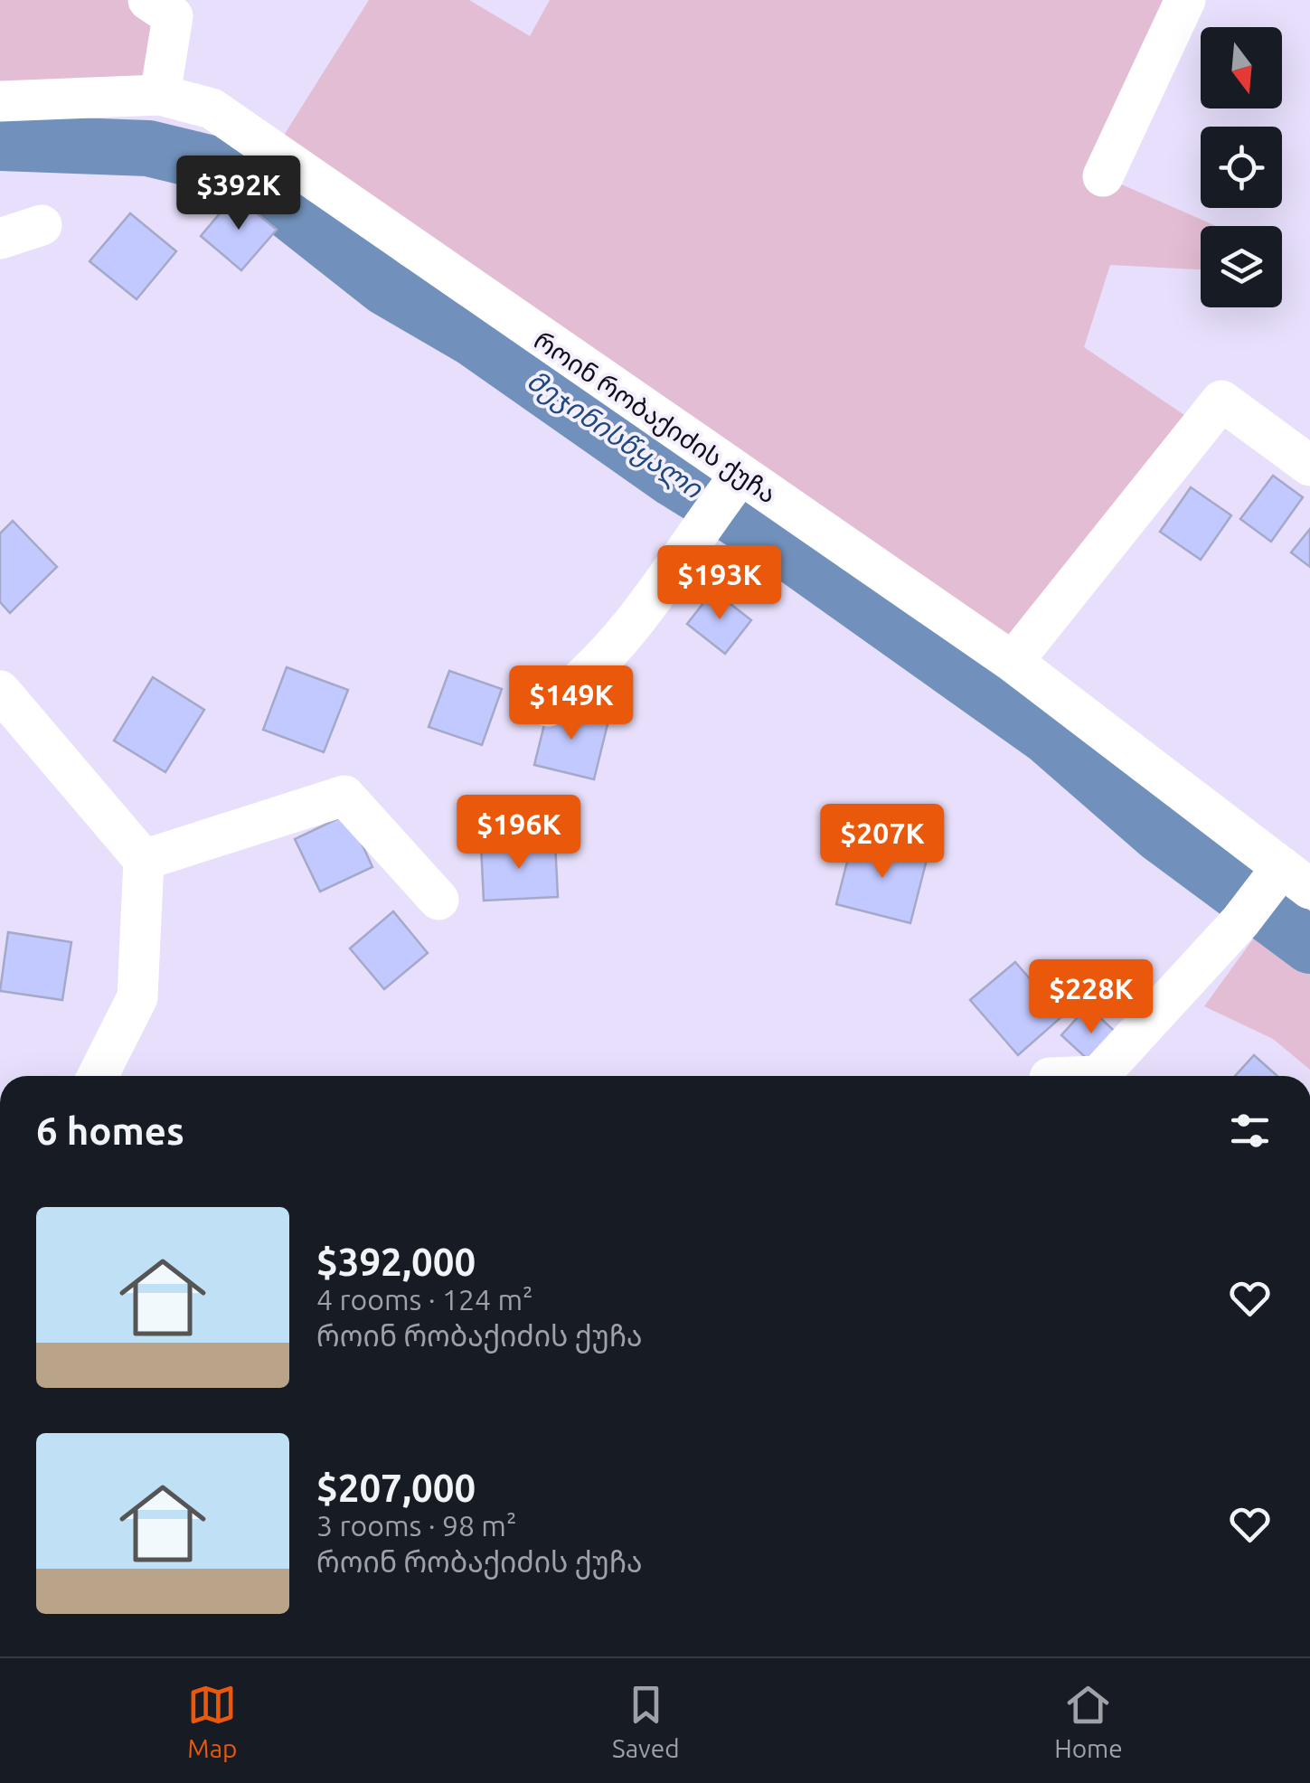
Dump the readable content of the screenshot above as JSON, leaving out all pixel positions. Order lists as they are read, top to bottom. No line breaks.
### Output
{"streets":{"street":["როინ რობაქიძის ქუჩა"]},"water":["მეჯინისწყალი"],"north":"bottom","page":{"price":["$392K","$193K","$149K","$196K","$207K","$228K"],"heading":"6 homes","list":[{"name":"$392,000","note":"4 rooms · 124 m² · როინ რობაქიძის ქუჩა"},{"name":"$207,000","note":"3 rooms · 98 m² · როინ რობაქიძის ქუჩა"}],"tabs":["Map","Saved","Home"]}}
